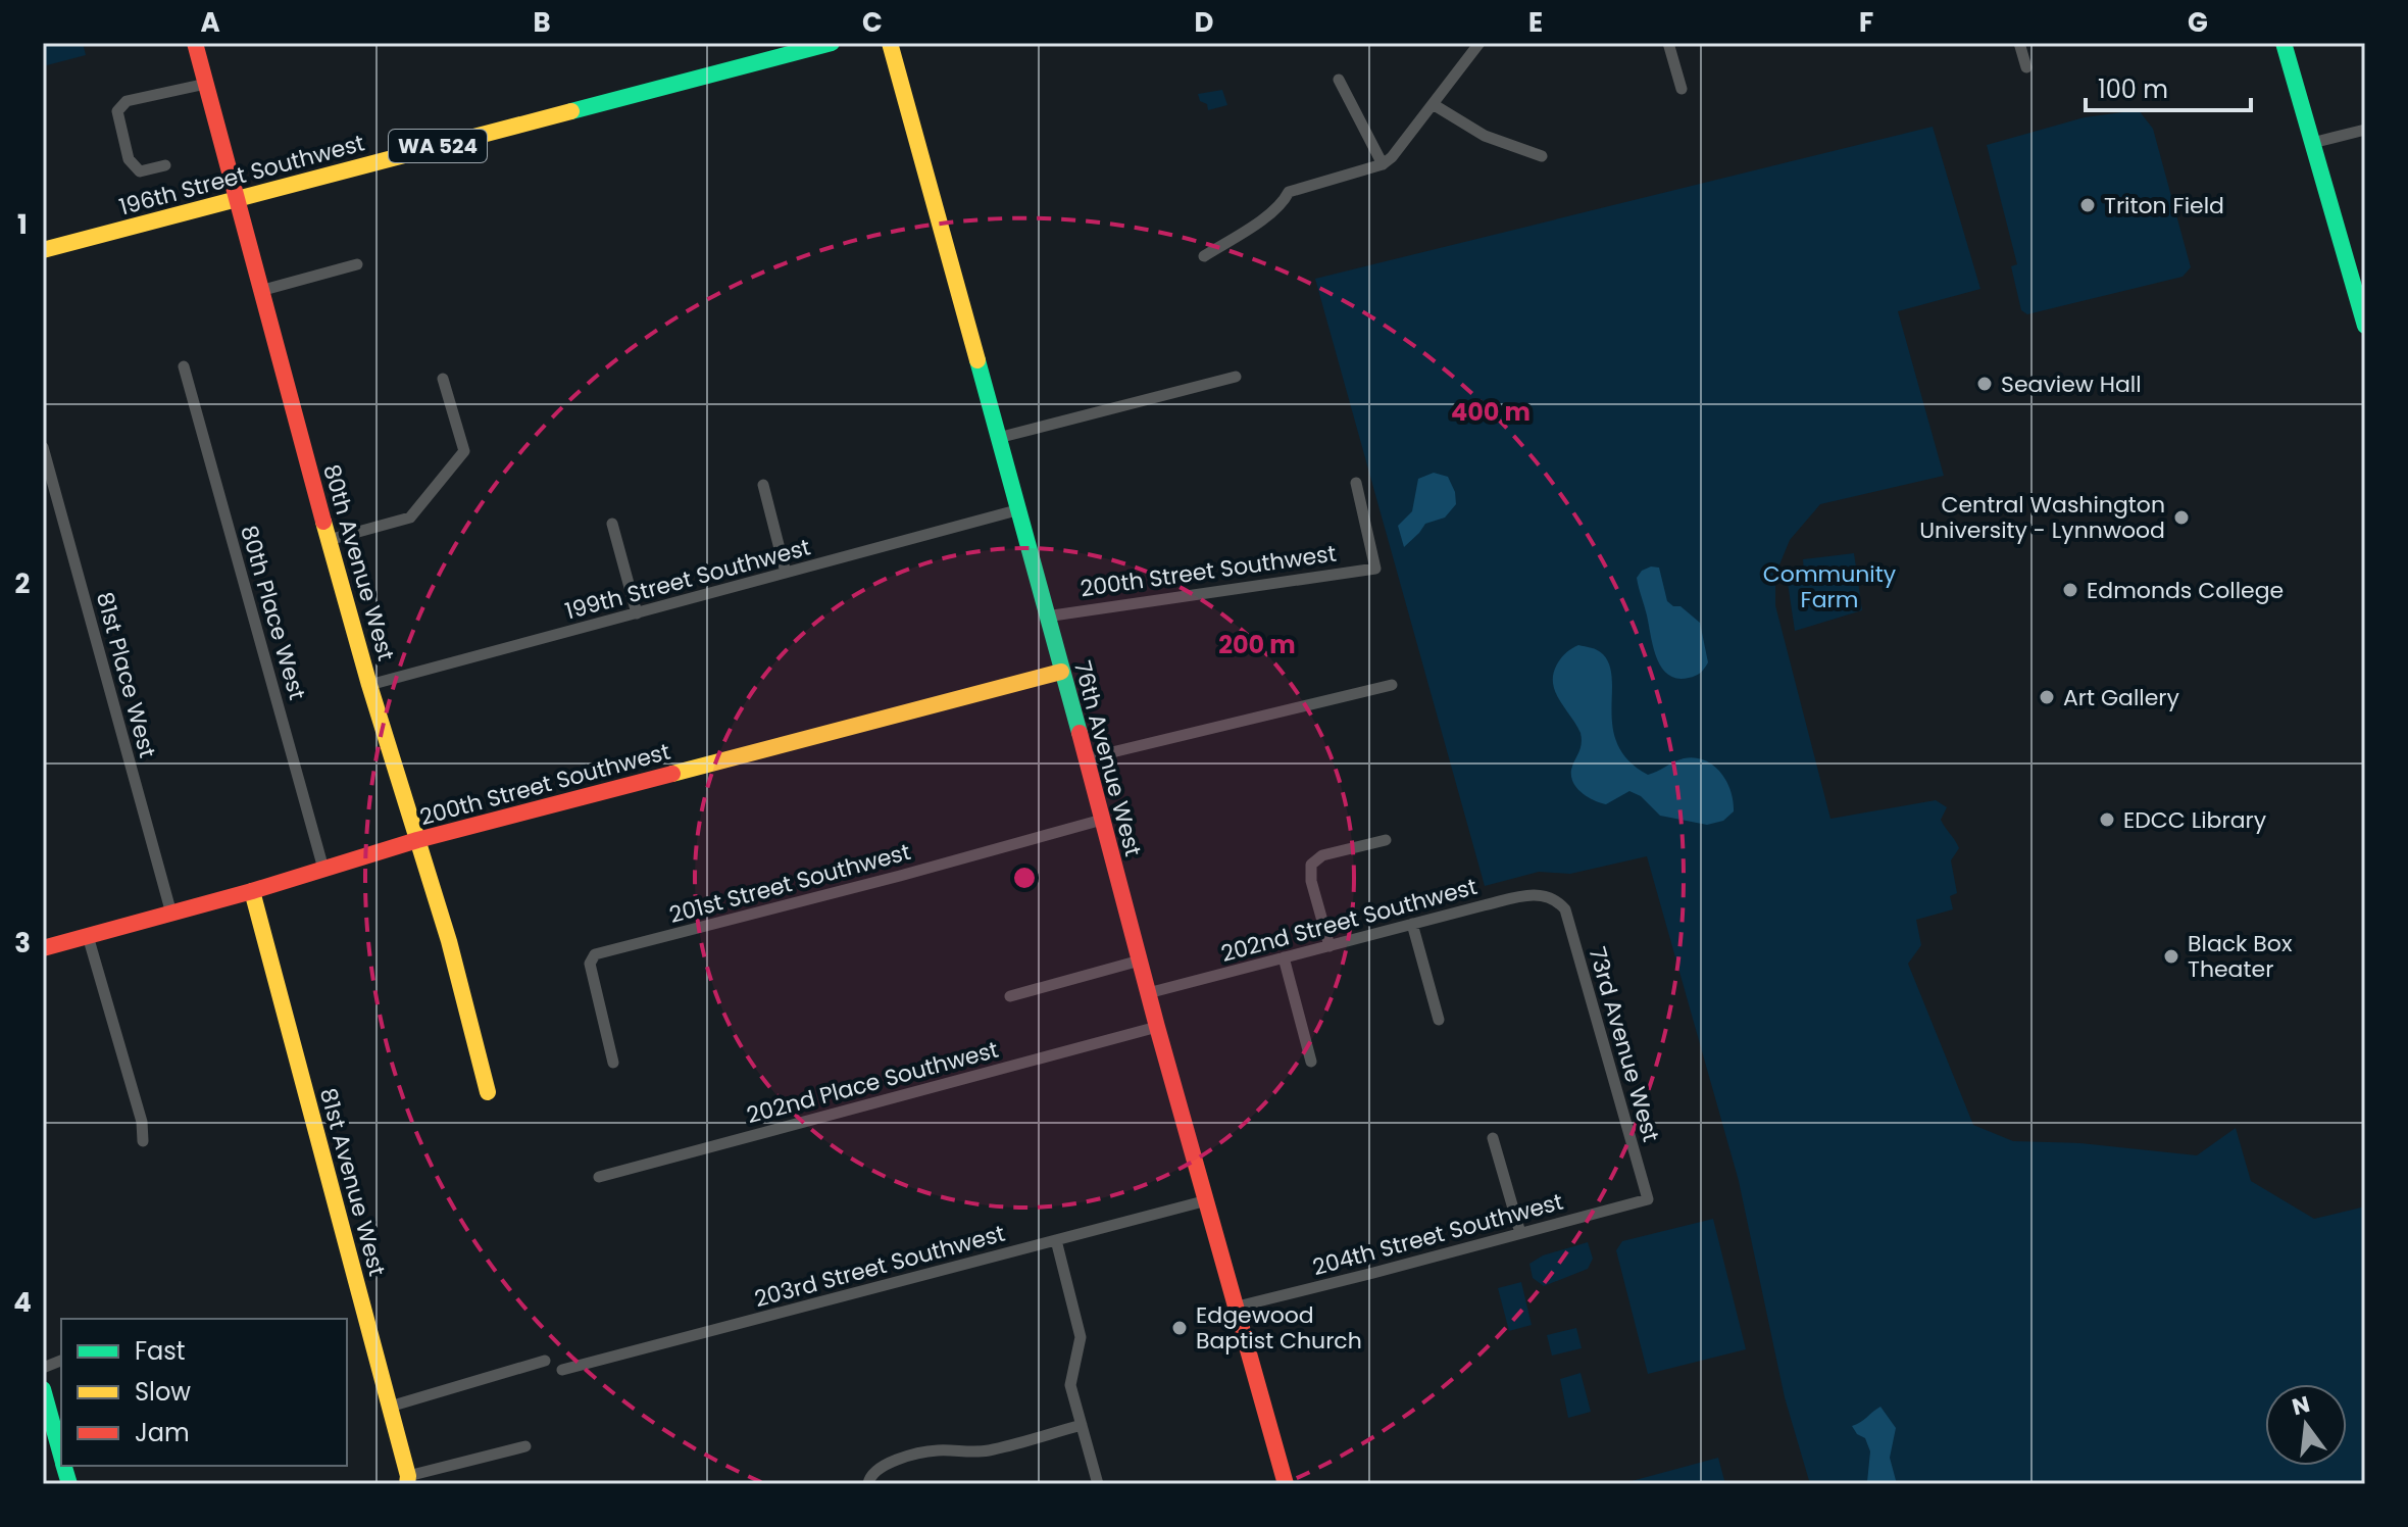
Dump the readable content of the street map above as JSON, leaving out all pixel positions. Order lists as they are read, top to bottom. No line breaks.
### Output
{"streets":{"street":["WA 524","196th Street Southwest","80th Avenue West","200th Street Southwest","199th Street Southwest","80th Place West","81st Place West","76th Avenue West","201st Street Southwest","202nd Street Southwest","73rd Avenue West","202nd Place Southwest","81st Avenue West","204th Street Southwest","203rd Street Southwest"]},"crossings":[["196th Street Southwest","80th Avenue West"],["80th Avenue West","200th Street Southwest"],["80th Avenue West","199th Street Southwest"],["200th Street Southwest","80th Place West"],["200th Street Southwest","81st Place West"],["200th Street Southwest","76th Avenue West"],["200th Street Southwest","81st Avenue West"],["199th Street Southwest","76th Avenue West"],["76th Avenue West","201st Street Southwest"],["76th Avenue West","202nd Street Southwest"],["76th Avenue West","202nd Place Southwest"],["76th Avenue West","204th Street Southwest"],["76th Avenue West","203rd Street Southwest"],["202nd Street Southwest","73rd Avenue West"],["73rd Avenue West","204th Street Southwest"]],"parks":["Community Farm"],"places":["Triton Field","Seaview Hall","Central Washington University - Lynnwood","Edmonds College","Art Gallery","EDCC Library","Black Box Theater","Edgewood Baptist Church"],"legend":["Fast","Slow","Jam"],"scale_bar":"100 m","north":"top","grid":{"columns":["A","B","C","D","E","F","G"],"rows":["1","2","3","4"]},"rings":["400 m","200 m"]}
